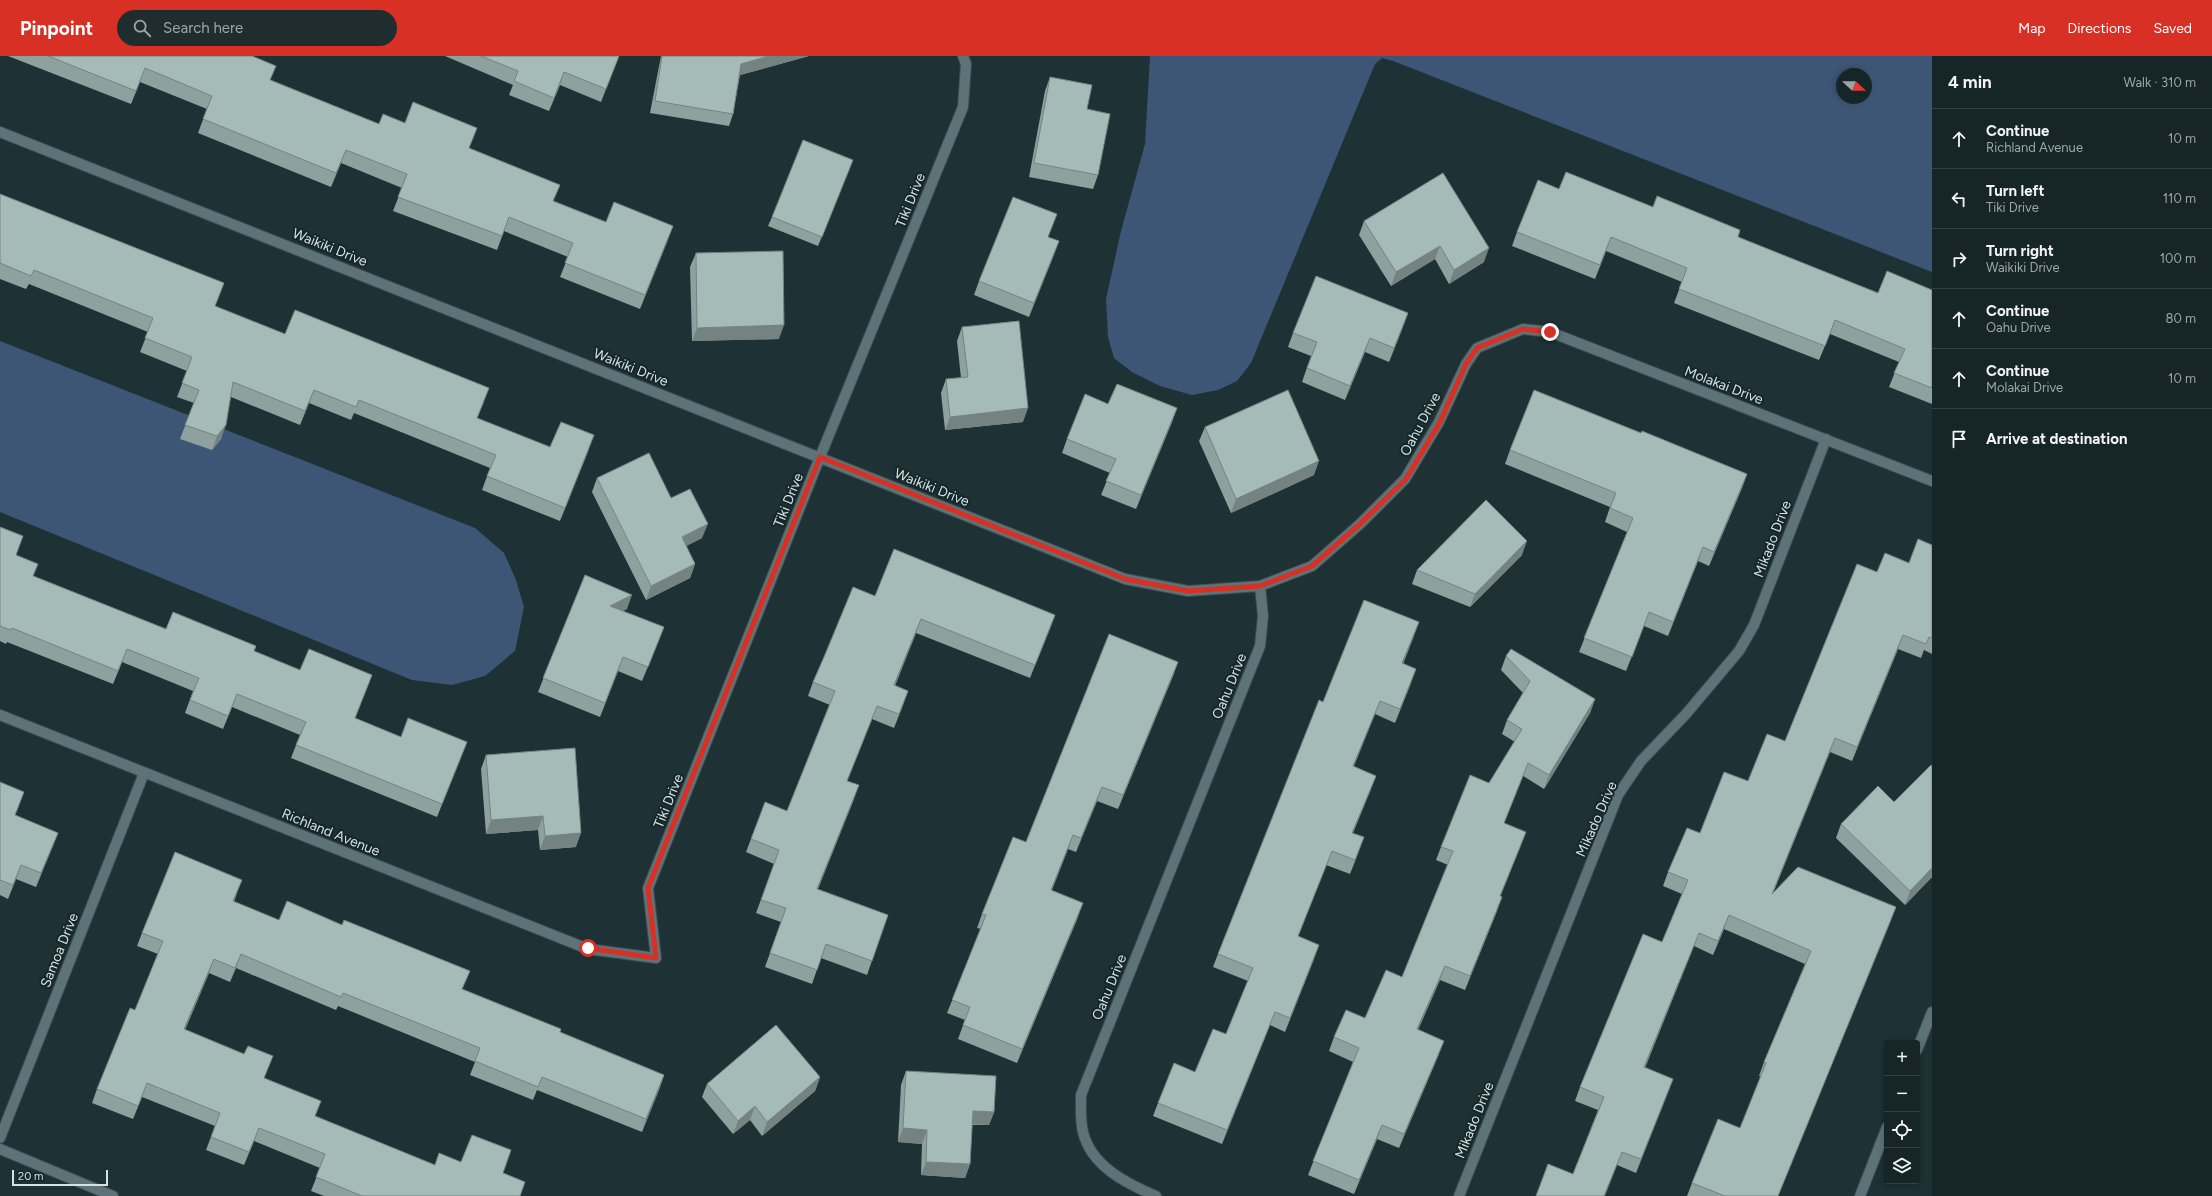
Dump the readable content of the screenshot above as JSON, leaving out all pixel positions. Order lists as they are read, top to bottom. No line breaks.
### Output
{"streets":{"street":["Tiki Drive","Waikiki Drive","Molakai Drive","Oahu Drive","Mikado Drive","Richland Avenue","Samoa Drive"]},"crossings":[["Tiki Drive","Waikiki Drive"],["Tiki Drive","Richland Avenue"],["Waikiki Drive","Oahu Drive"],["Molakai Drive","Oahu Drive"],["Molakai Drive","Mikado Drive"],["Richland Avenue","Samoa Drive"]],"scale_bar":"20 m","north":"right","page":{"header":"Pinpoint","search":"Search here","nav":["Map","Directions","Saved"],"heading":["4 min","Walk · 310 m"],"list":[["Continue","Richland Avenue","10 m"],["Turn left","Tiki Drive","110 m"],["Turn right","Waikiki Drive","100 m"],["Continue","Oahu Drive","80 m"],["Continue","Molakai Drive","10 m"],"Arrive at destination"],"map_buttons":["+","−"],"scale":"20 m"}}
